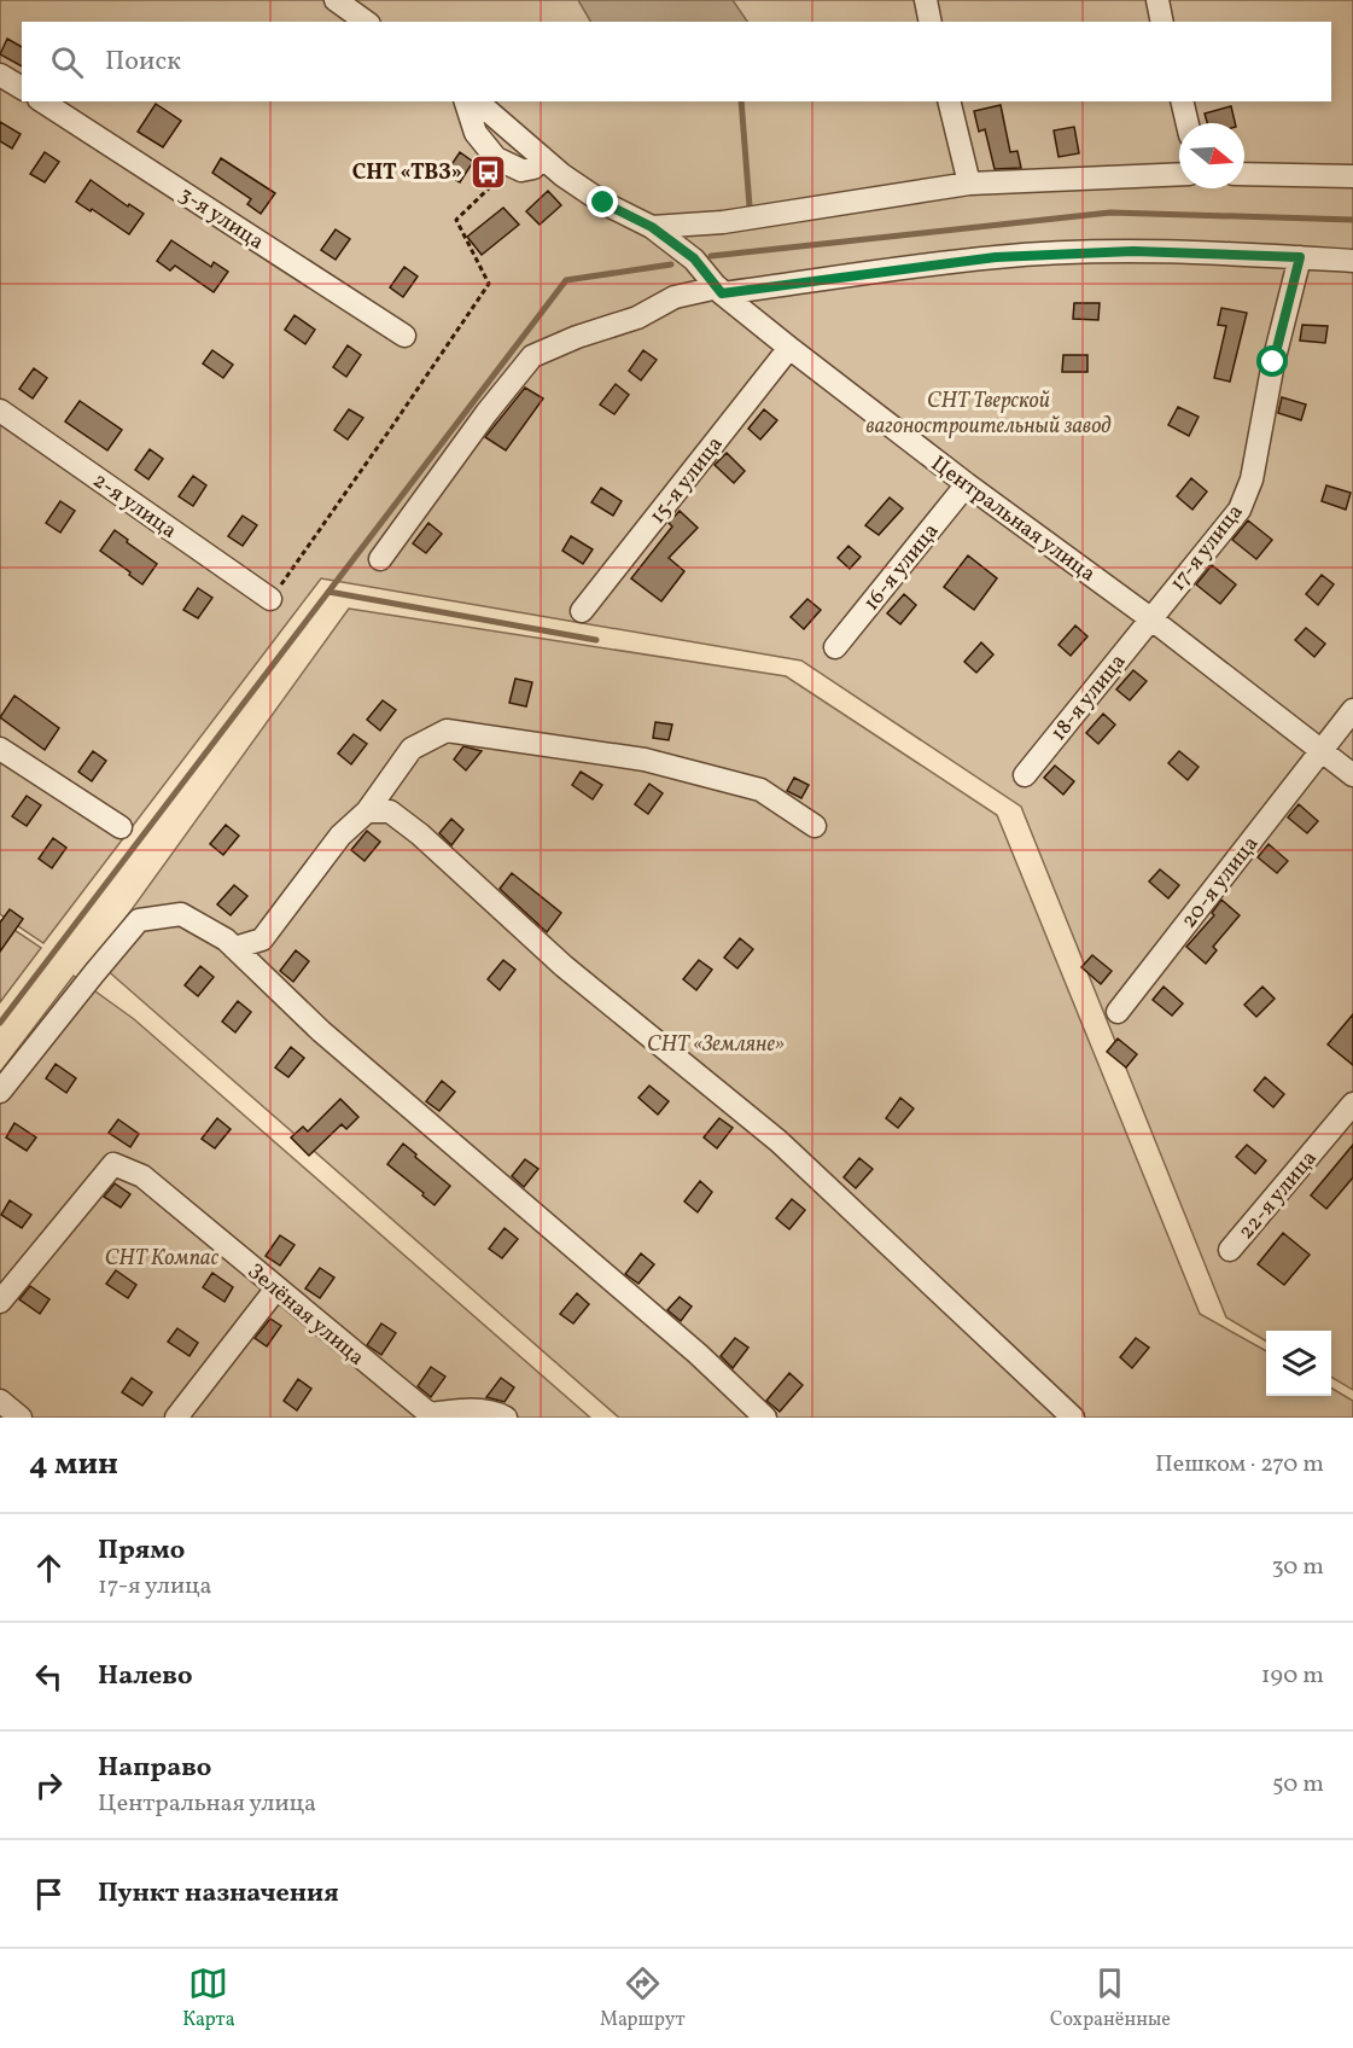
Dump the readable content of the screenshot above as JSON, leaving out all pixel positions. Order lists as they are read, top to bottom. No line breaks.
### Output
{"streets":{"street":["3-я улица","15-я улица","2-я улица","Центральная улица","17-я улица","16-я улица","18-я улица","20-я улица","22-я улица","Зелёная улица"]},"crossings":[["15-я улица","Центральная улица"],["Центральная улица","17-я улица"],["Центральная улица","16-я улица"],["Центральная улица","18-я улица"],["Центральная улица","20-я улица"],["17-я улица","18-я улица"]],"parks":["СНТ Тверской вагоностроительный завод","СНТ «Земляне»","СНТ Компас"],"places":{"bus stop":["СНТ «ТВЗ»"]},"north":"right","page":{"search":"Поиск","heading":["4 мин","Пешком · 270 m"],"list":[["Прямо","17-я улица","30 m"],["Налево","190 m"],["Направо","Центральная улица","50 m"],"Пункт назначения"],"nav":["Карта","Маршрут","Сохранённые"]}}
